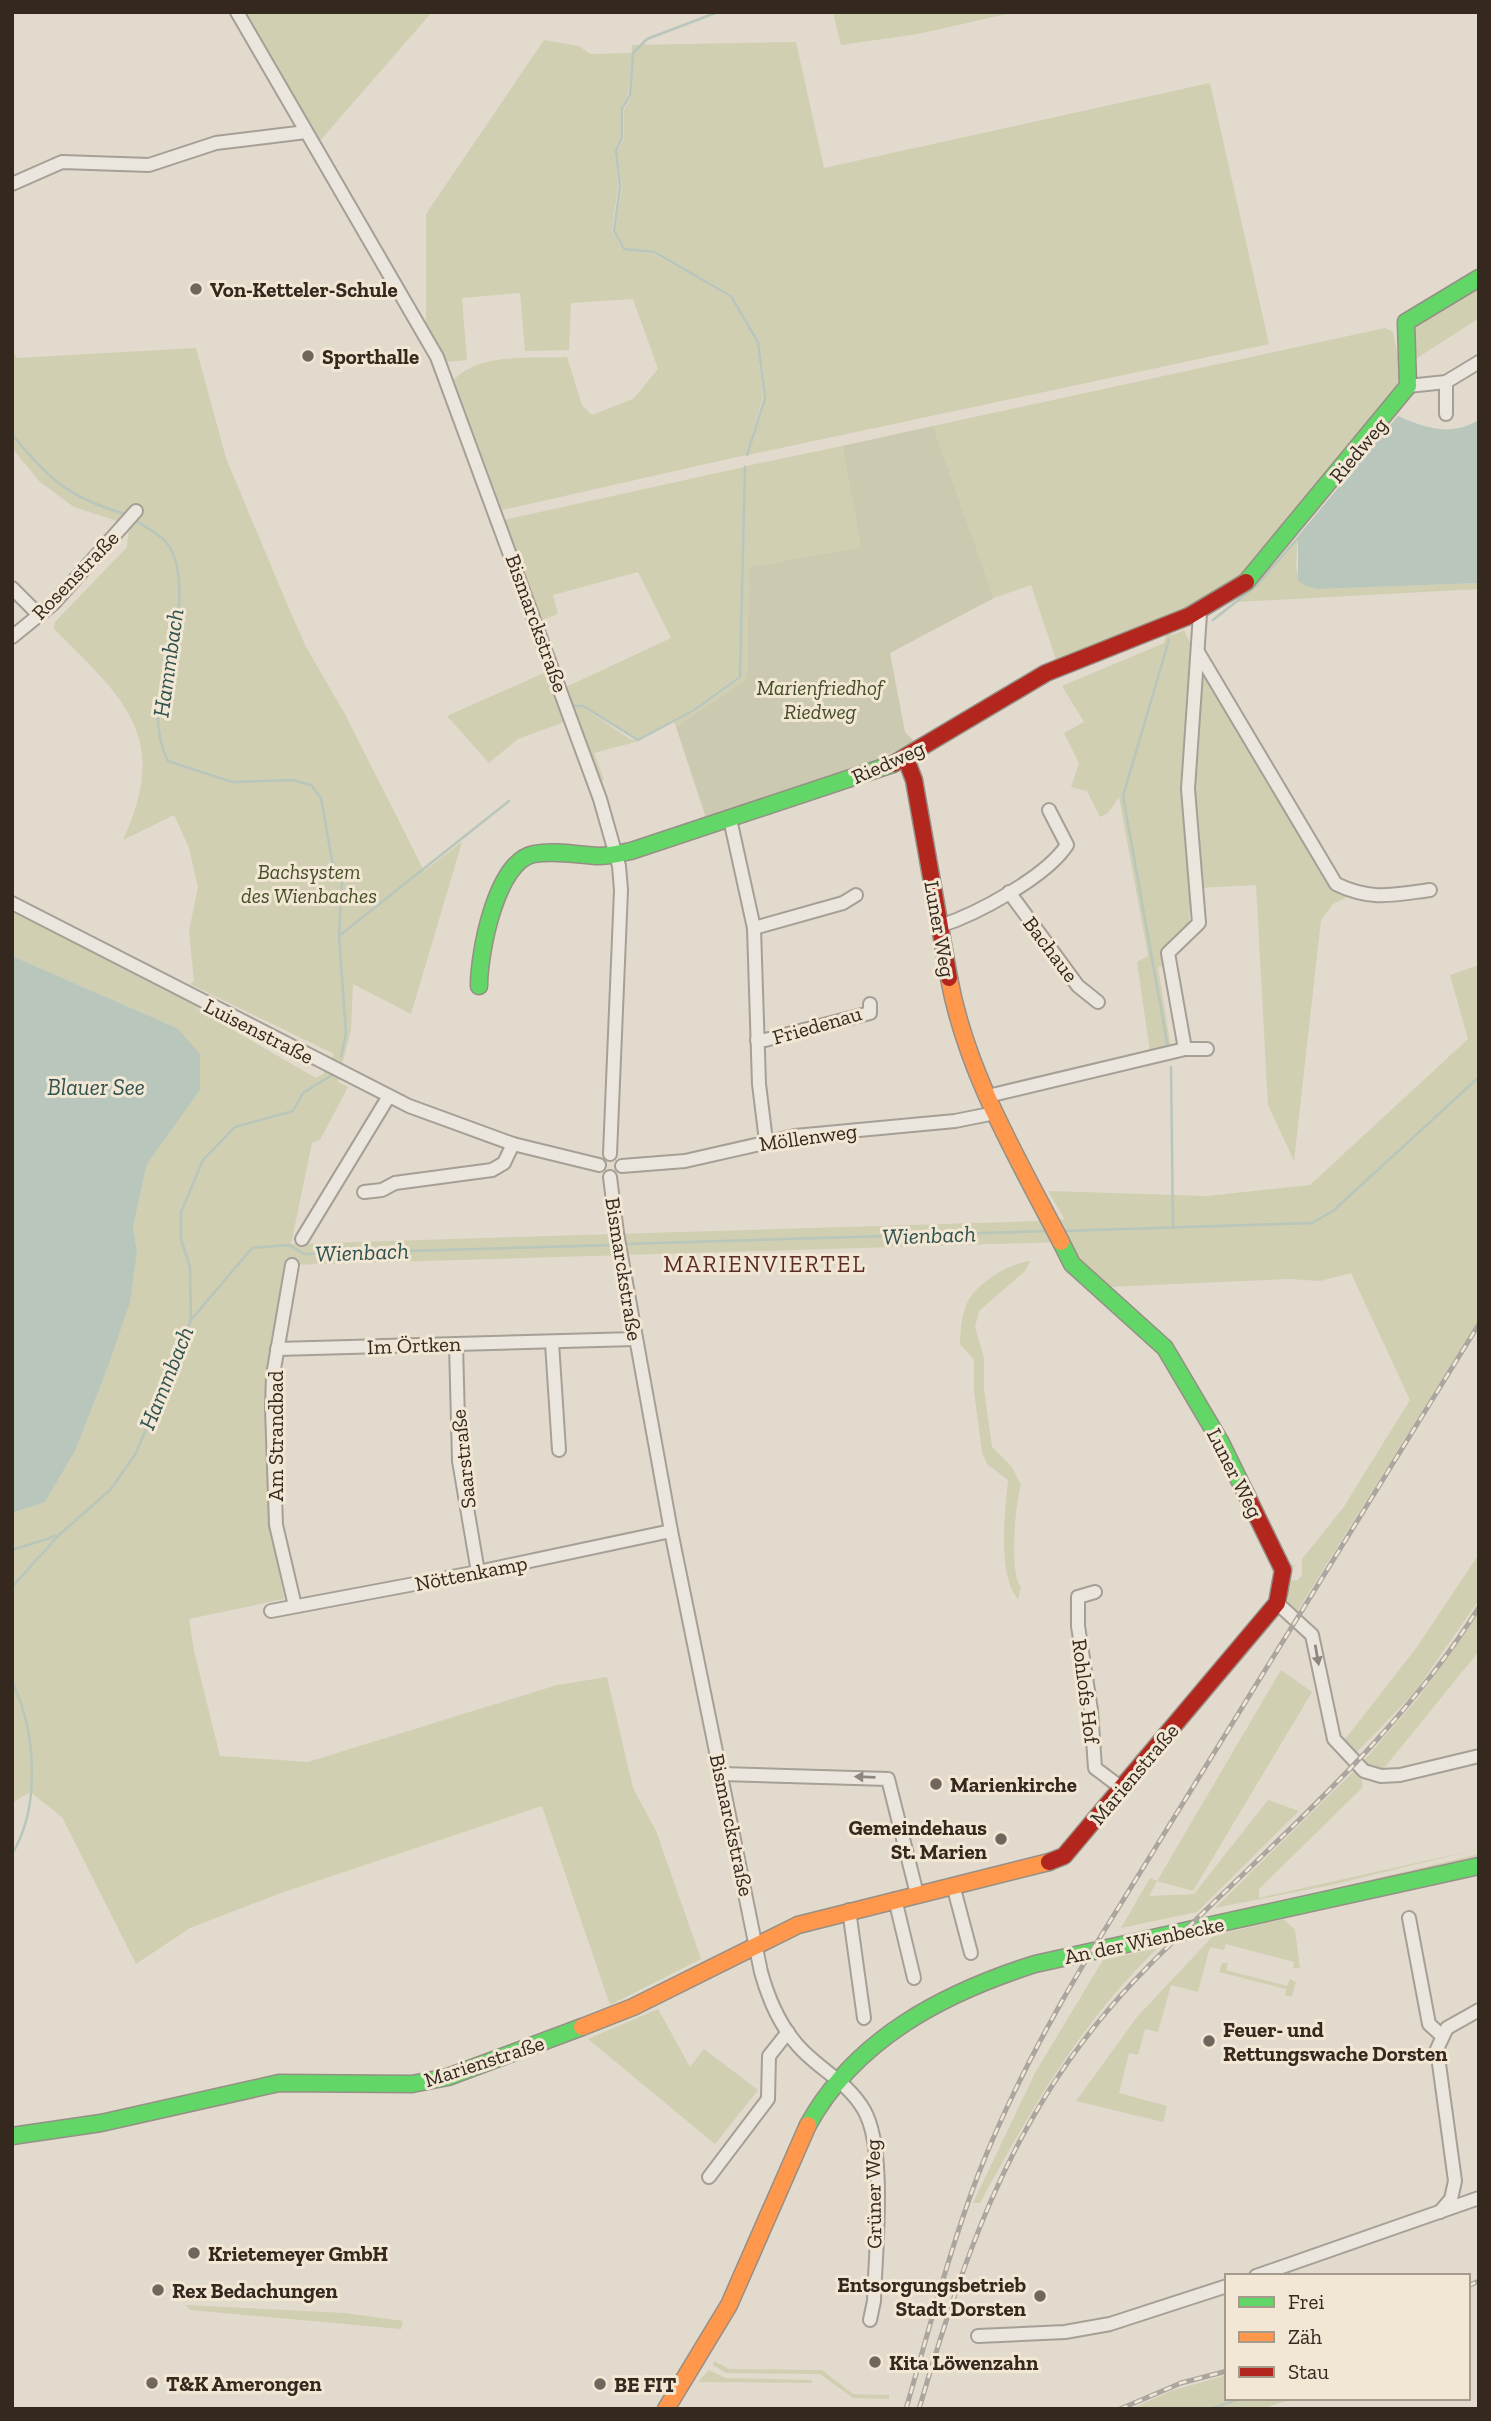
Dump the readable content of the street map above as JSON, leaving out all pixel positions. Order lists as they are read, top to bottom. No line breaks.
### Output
{"streets":{"street":["Riedweg","Rosenstraße","Bismarckstraße","Luner Weg","Bachaue","Friedenau","Luisenstraße","Möllenweg","Im Örtken","Am Strandbad","Saarstraße","Nöttenkamp","Rohlofs Hof","Marienstraße","An der Wienbecke","Grüner Weg"]},"crossings":[["Riedweg","Bismarckstraße"],["Riedweg","Luner Weg"],["Riedweg","Friedenau"],["Bismarckstraße","Luisenstraße"],["Bismarckstraße","Möllenweg"],["Bismarckstraße","Im Örtken"],["Bismarckstraße","Nöttenkamp"],["Bismarckstraße","Marienstraße"],["Bismarckstraße","An der Wienbecke"],["Bismarckstraße","Grüner Weg"],["Luner Weg","Möllenweg"],["Luner Weg","Marienstraße"],["Friedenau","Möllenweg"],["Luisenstraße","Möllenweg"],["Im Örtken","Am Strandbad"],["Im Örtken","Saarstraße"],["Am Strandbad","Nöttenkamp"],["Saarstraße","Nöttenkamp"],["Rohlofs Hof","Marienstraße"],["An der Wienbecke","Grüner Weg"]],"districts":["MARIENVIERTEL"],"water":["Hammbach","Blauer See","Wienbach"],"parks":["Marienfriedhof Riedweg","Bachsystem des Wienbaches"],"places":["Von-Ketteler-Schule","Sporthalle","Marienkirche","Gemeindehaus St. Marien","Feuer- und Rettungswache Dorsten","Krietemeyer GmbH","Rex Bedachungen","Entsorgungsbetrieb Stadt Dorsten","Kita Löwenzahn","T&K Amerongen","BE FIT"],"legend":["Frei","Zäh","Stau"]}
